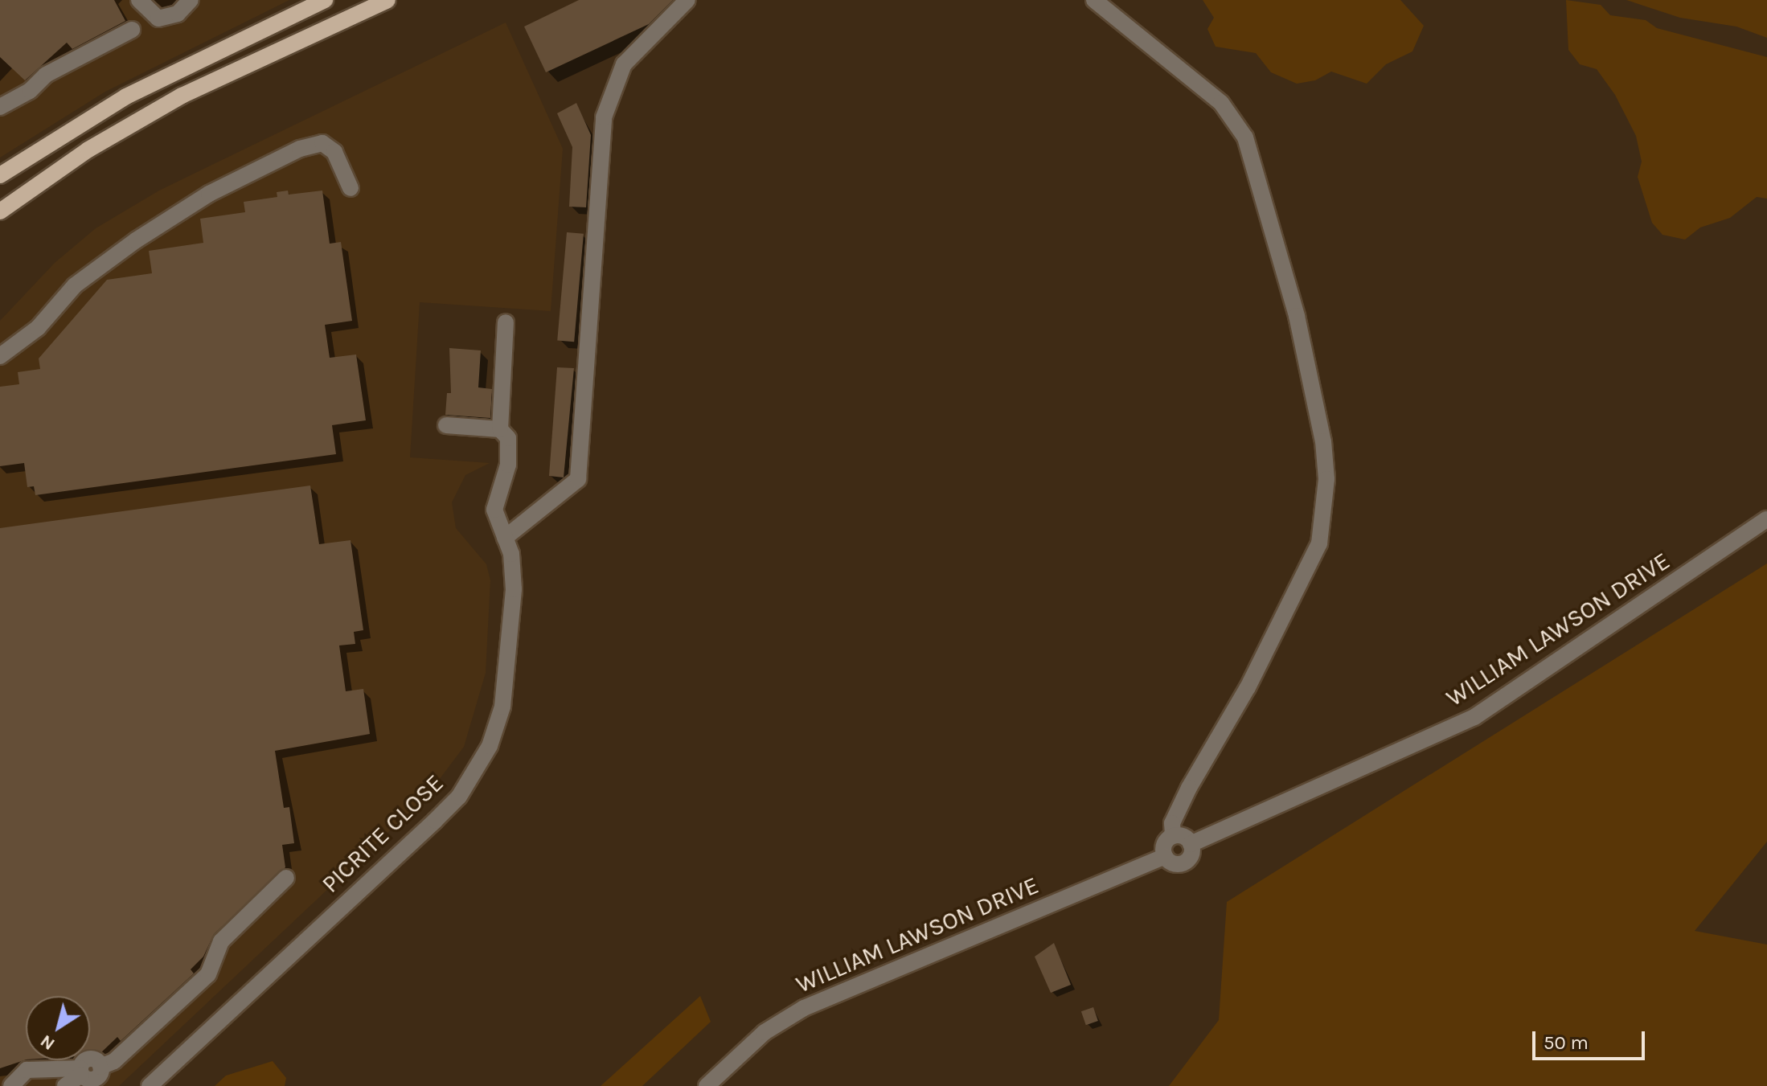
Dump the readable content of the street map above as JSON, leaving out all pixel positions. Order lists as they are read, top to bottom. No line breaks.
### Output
{"streets":{"street":["WILLIAM LAWSON DRIVE","PICRITE CLOSE"]},"scale_bar":"50 m","north":"bottom left"}
